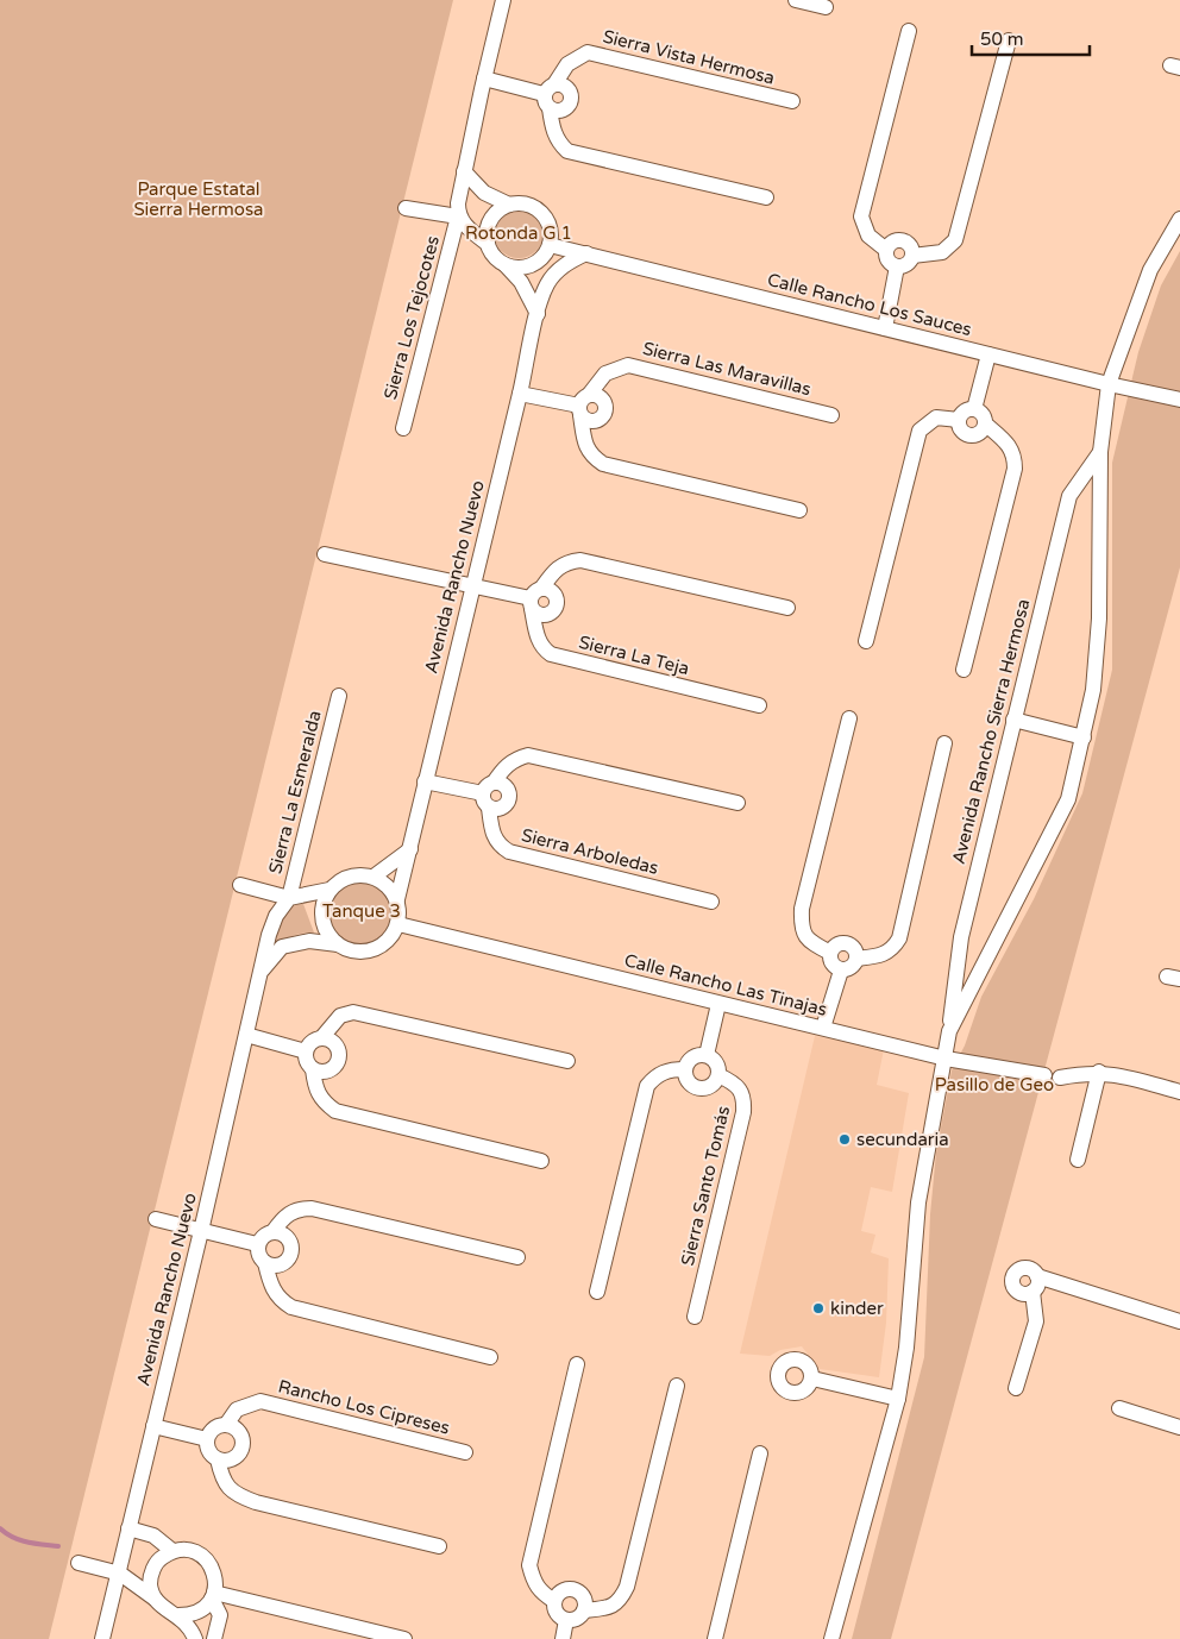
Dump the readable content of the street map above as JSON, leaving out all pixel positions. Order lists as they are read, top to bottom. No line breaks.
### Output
{"streets":{"street":["Sierra Vista Hermosa","Calle Rancho Los Sauces","Sierra Los Tejocotes","Sierra Las Maravillas","Avenida Rancho Nuevo","Sierra La Teja","Avenida Rancho Sierra Hermosa","Sierra La Esmeralda","Sierra Arboledas","Calle Rancho Las Tinajas","Sierra Santo Tomás","Rancho Los Cipreses"]},"crossings":[["Calle Rancho Los Sauces","Avenida Rancho Sierra Hermosa"],["Avenida Rancho Nuevo","Sierra La Esmeralda"],["Avenida Rancho Nuevo","Calle Rancho Las Tinajas"],["Avenida Rancho Sierra Hermosa","Calle Rancho Las Tinajas"]],"parks":["Parque Estatal Sierra Hermosa","Rotonda G 1","Tanque 3","Pasillo de Geo"],"places":["secundaria","kinder"],"scale_bar":"50 m"}
